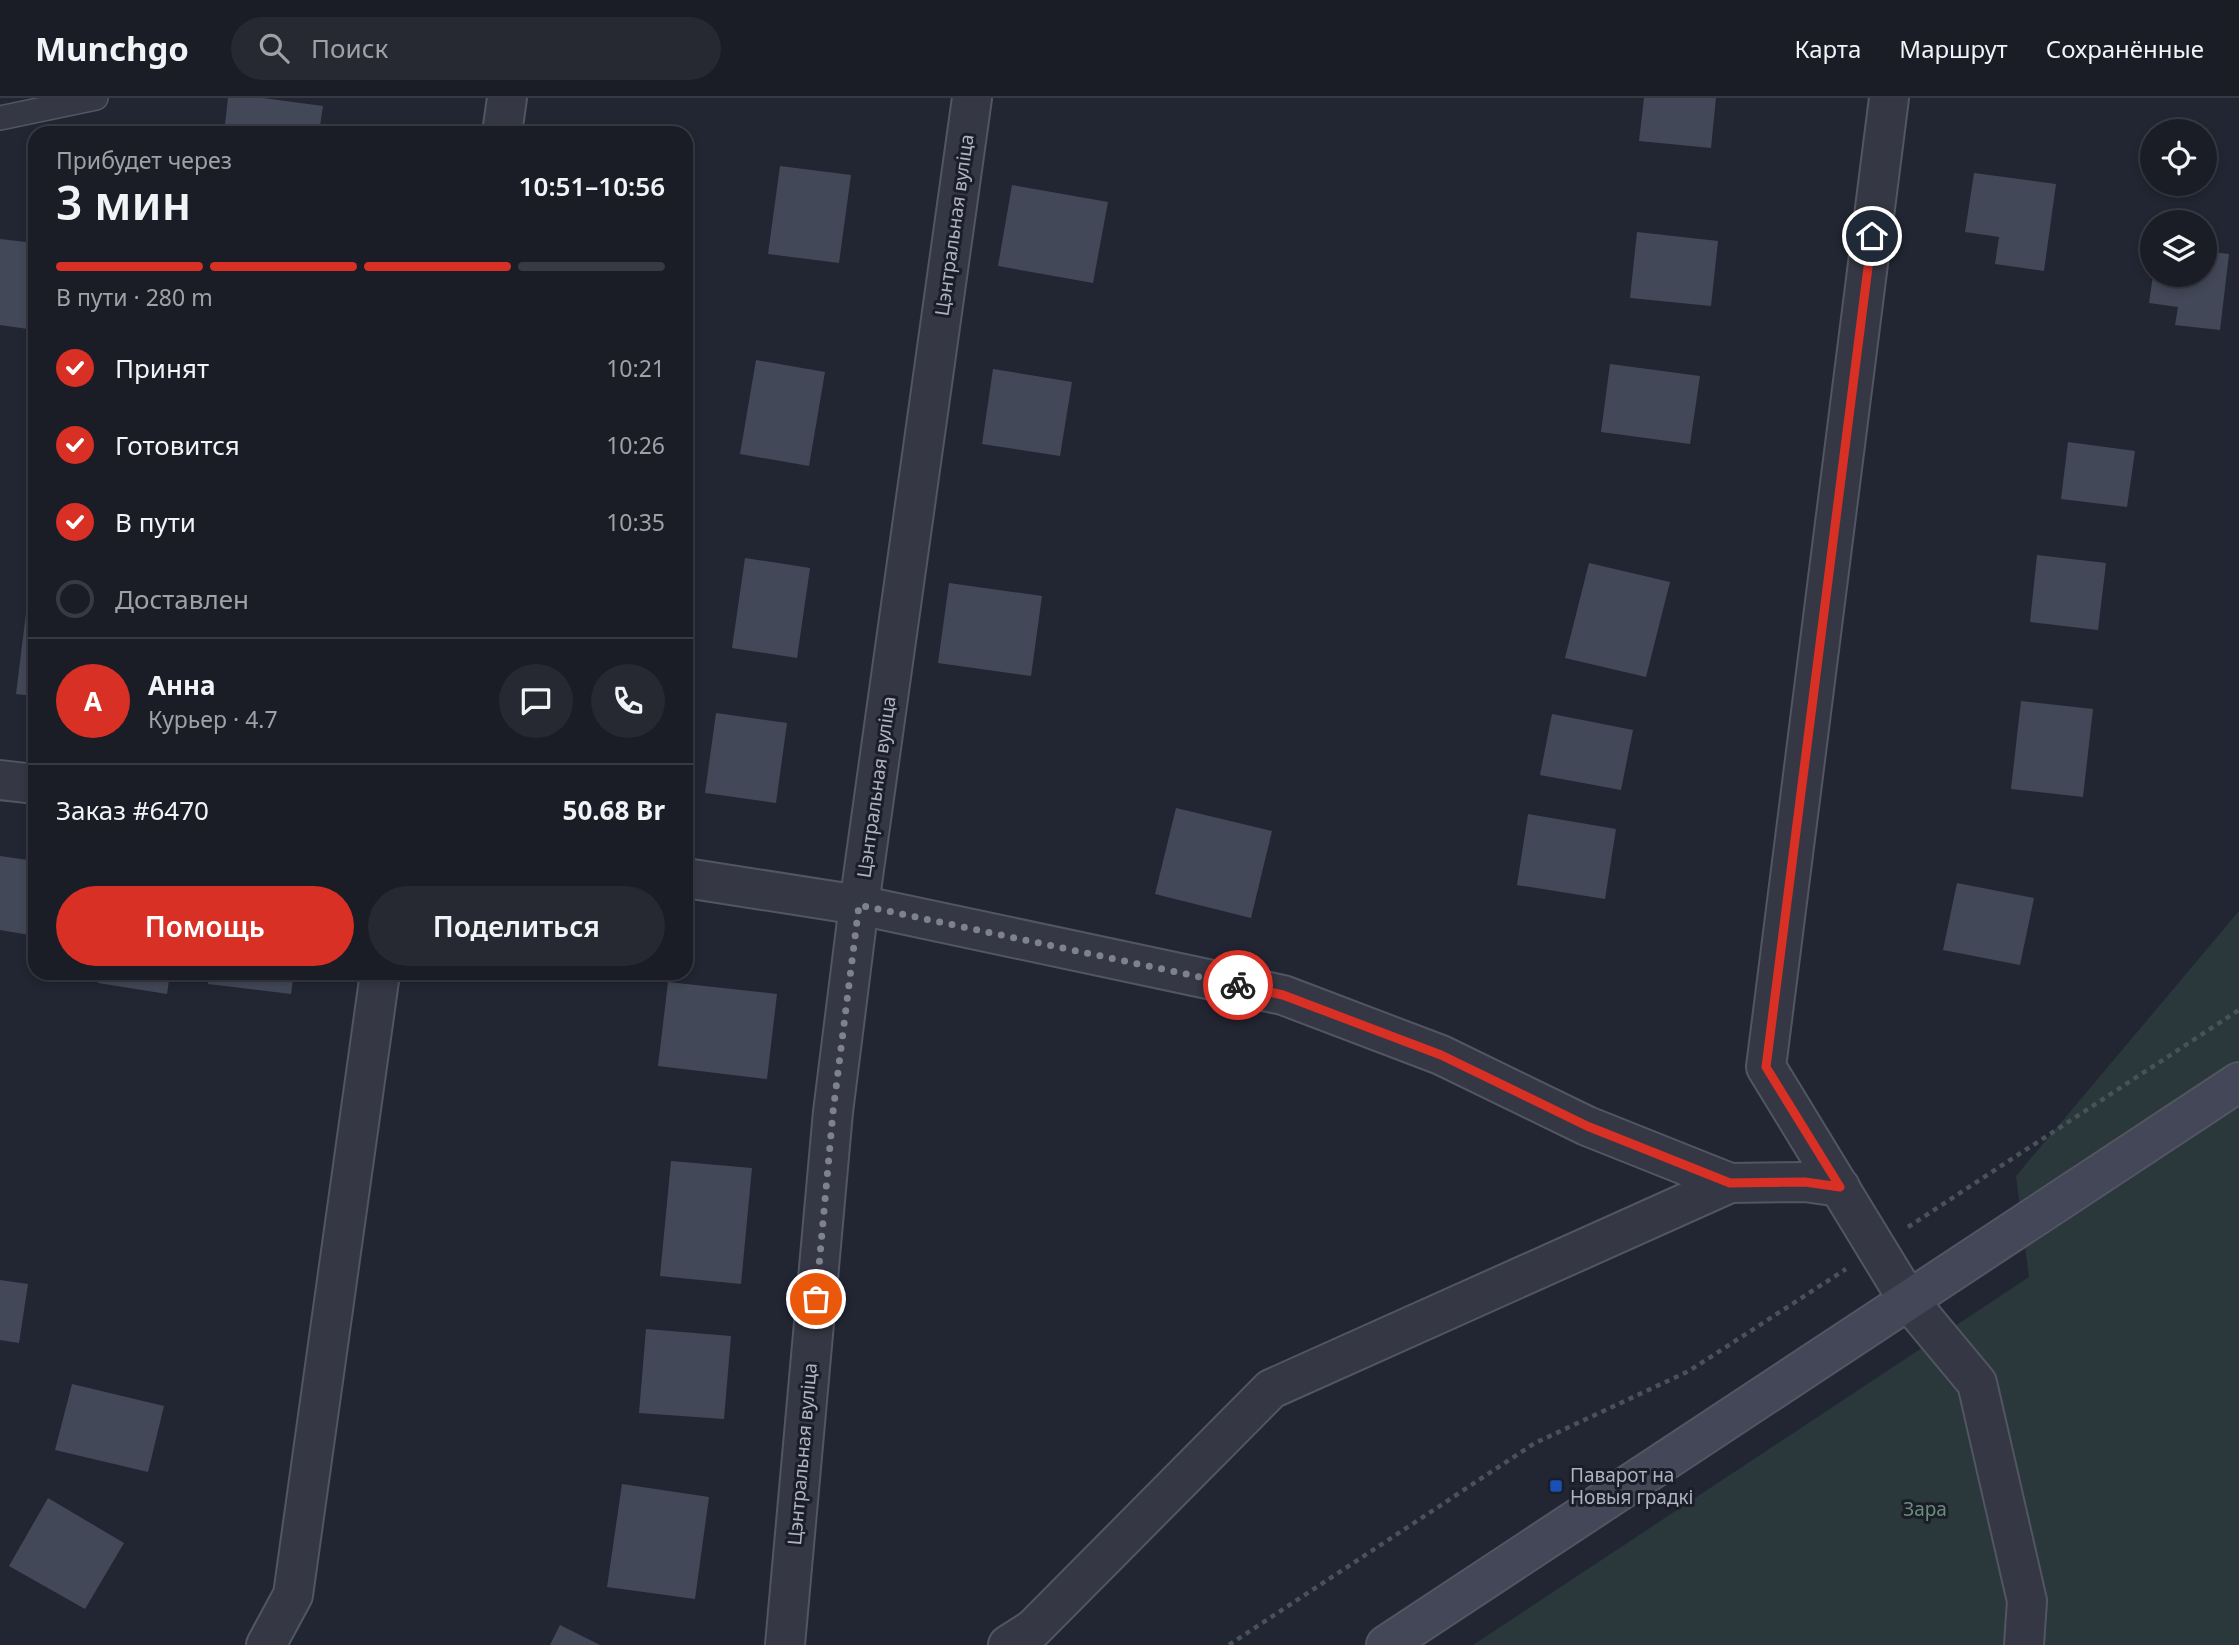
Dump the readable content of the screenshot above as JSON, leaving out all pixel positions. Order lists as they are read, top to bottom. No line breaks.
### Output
{"streets":{"street":["Цэнтральная вуліца"]},"parks":["Зара"],"places":{"transit":["Паварот на Новыя градкі"]},"page":{"header":"Munchgo","search":"Поиск","nav":["Карта","Маршрут","Сохранённые"],"heading":["3 мин","Прибудет через","10:51–10:56"],"panel":["Анна","Курьер · 4.7","Заказ #6470","50.68 Br"],"bar":"В пути · 280 m","list":[["Принят","10:21"],["Готовится","10:26"],["В пути","10:35"],"Доставлен"],"round":"А","buttons":["Помощь","Поделиться"]}}
